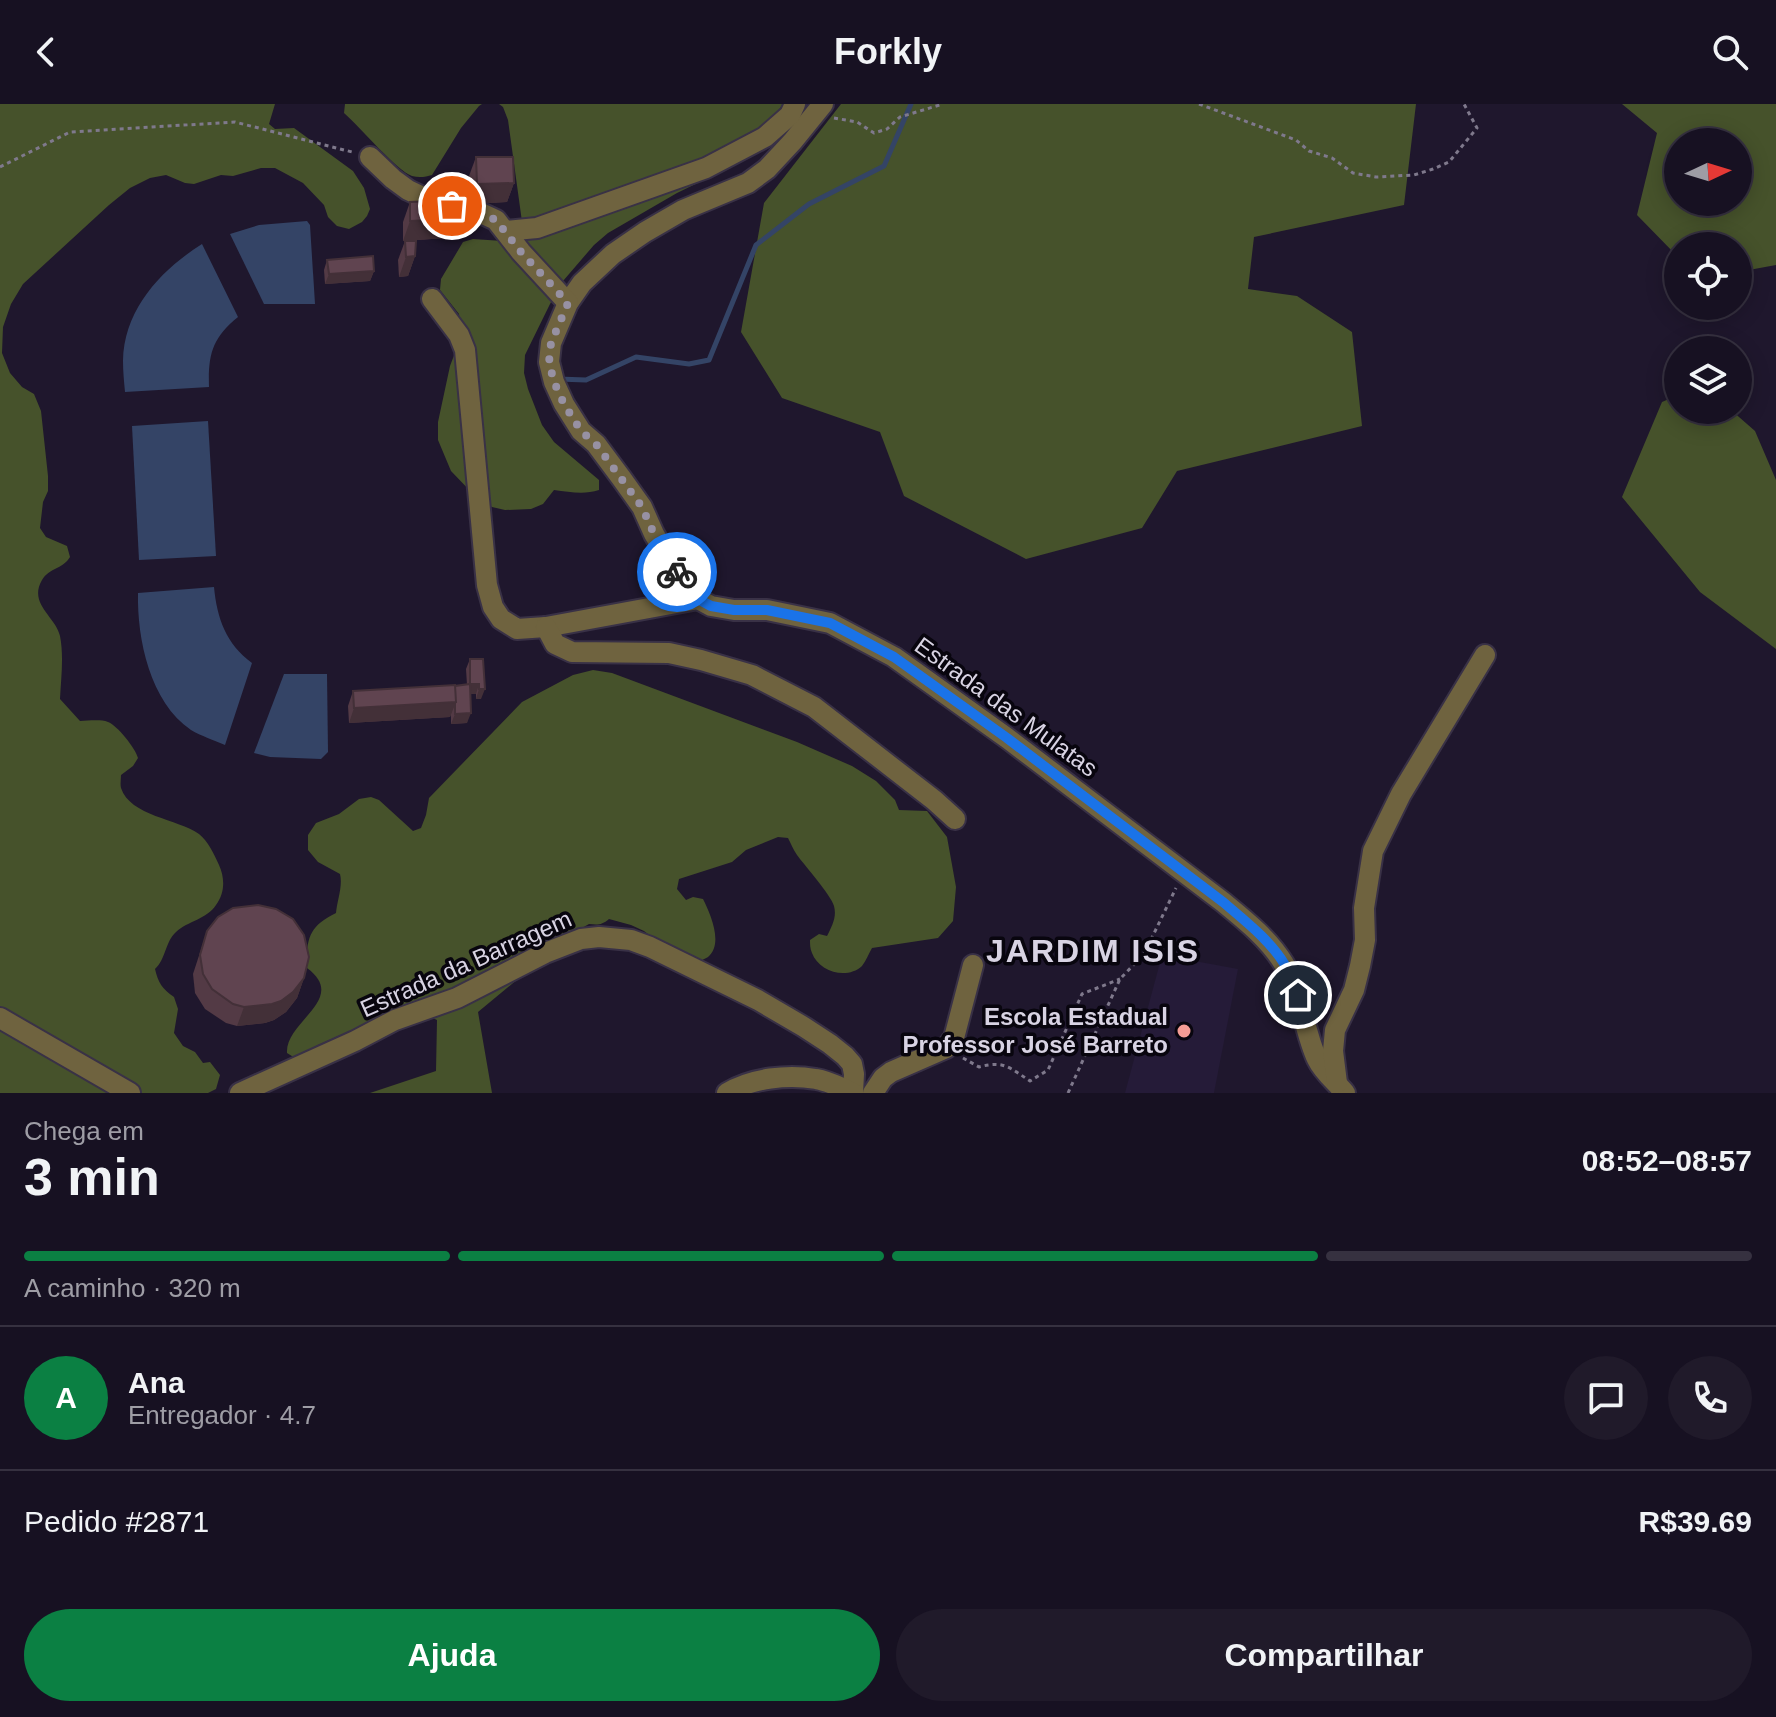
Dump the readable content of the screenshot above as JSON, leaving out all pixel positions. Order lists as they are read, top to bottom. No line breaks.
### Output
{"streets":{"street":["Estrada das Mulatas","Estrada da Barragem"]},"districts":["JARDIM ISIS"],"places":["Escola Estadual Professor José Barreto"],"north":"right","page":{"header":"Forkly","heading":["3 min","Chega em","08:52–08:57"],"panel":["Ana","Entregador · 4.7","Pedido #2871","R$39.69"],"bar":"A caminho · 320 m","round":"A","buttons":["Ajuda","Compartilhar"]}}
